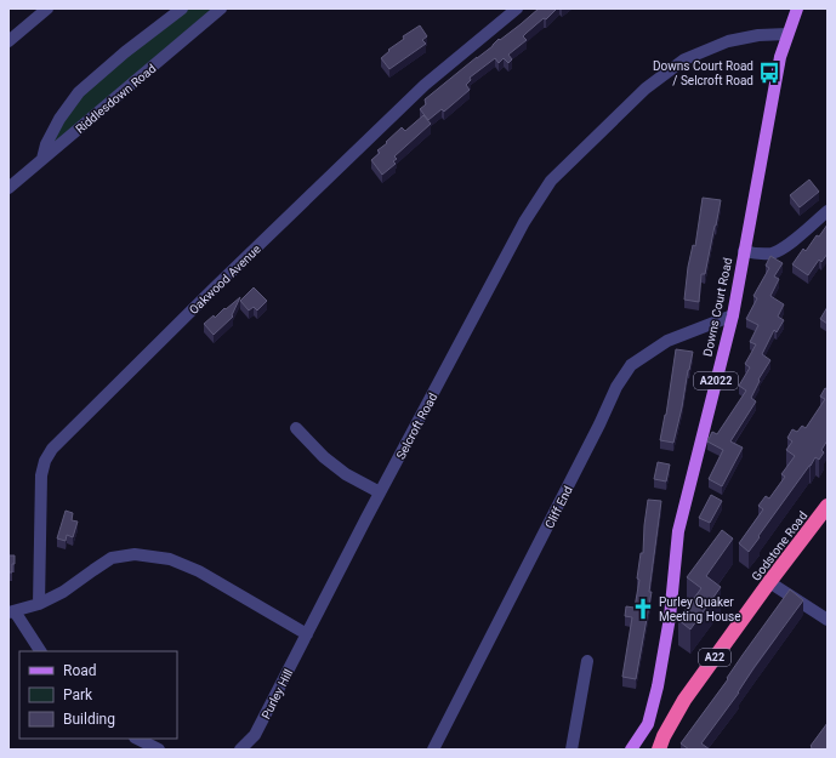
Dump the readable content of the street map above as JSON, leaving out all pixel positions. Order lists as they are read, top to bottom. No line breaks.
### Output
{"streets":{"highway":["Godstone Road","A22"],"main road":["Downs Court Road","A2022"],"street":["Riddlesdown Road","Oakwood Avenue","Selcroft Road","Cliff End","Purley Hill"]},"crossings":[["Downs Court Road","Selcroft Road"],["Downs Court Road","Cliff End"],["Selcroft Road","Purley Hill"]],"places":{"bus stop":["Downs Court Road / Selcroft Road"],"church":["Purley Quaker Meeting House"]},"legend":["Road","Park","Building"]}
